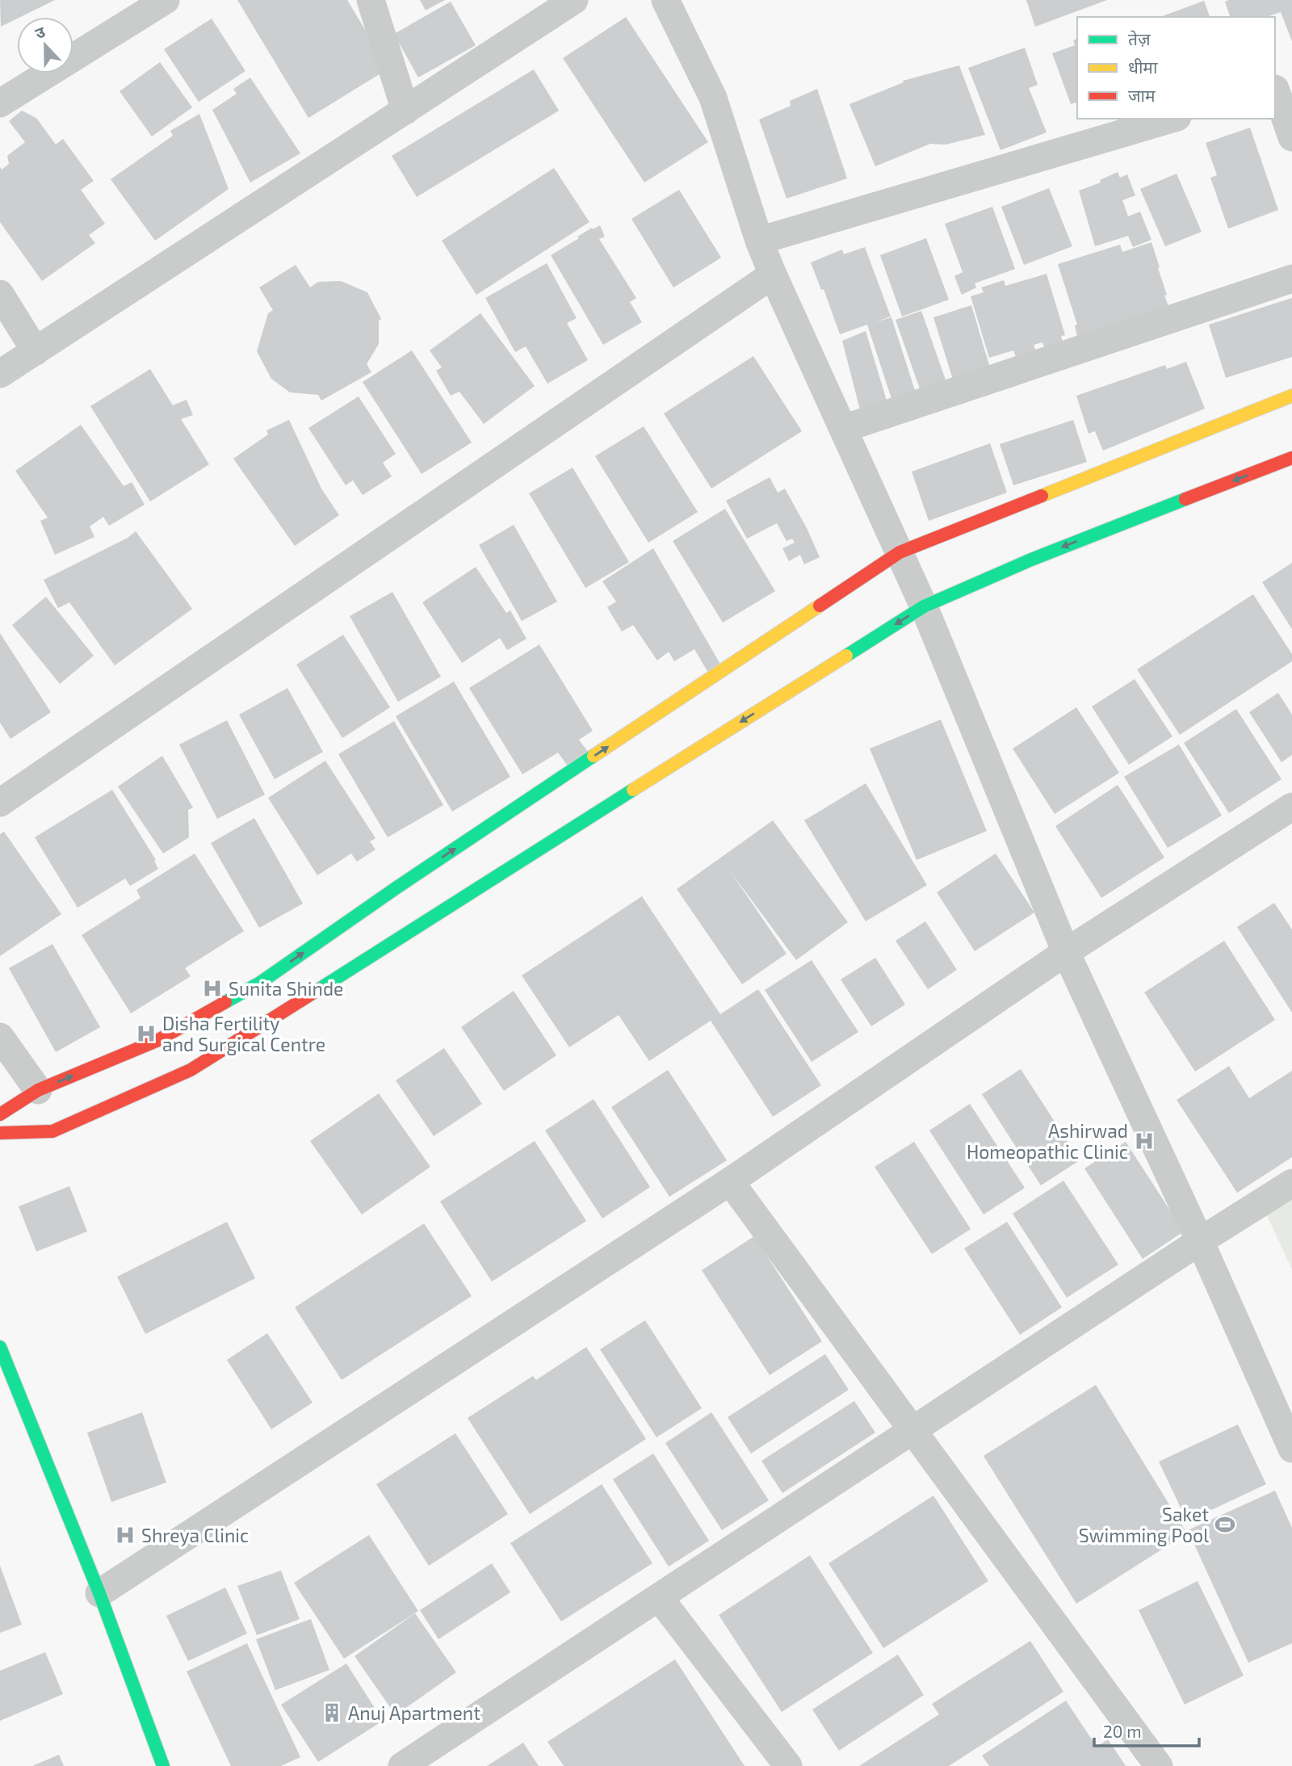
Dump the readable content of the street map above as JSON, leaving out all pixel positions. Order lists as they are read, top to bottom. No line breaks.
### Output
{"places":{"hospital":["Sunita Shinde","Disha Fertility and Surgical Centre","Ashirwad Homeopathic Clinic","Shreya Clinic"],"sports":["Saket Swimming Pool"],"building":["Anuj Apartment"]},"legend":["तेज़","धीमा","जाम"],"scale_bar":"20 m","north":"top"}
